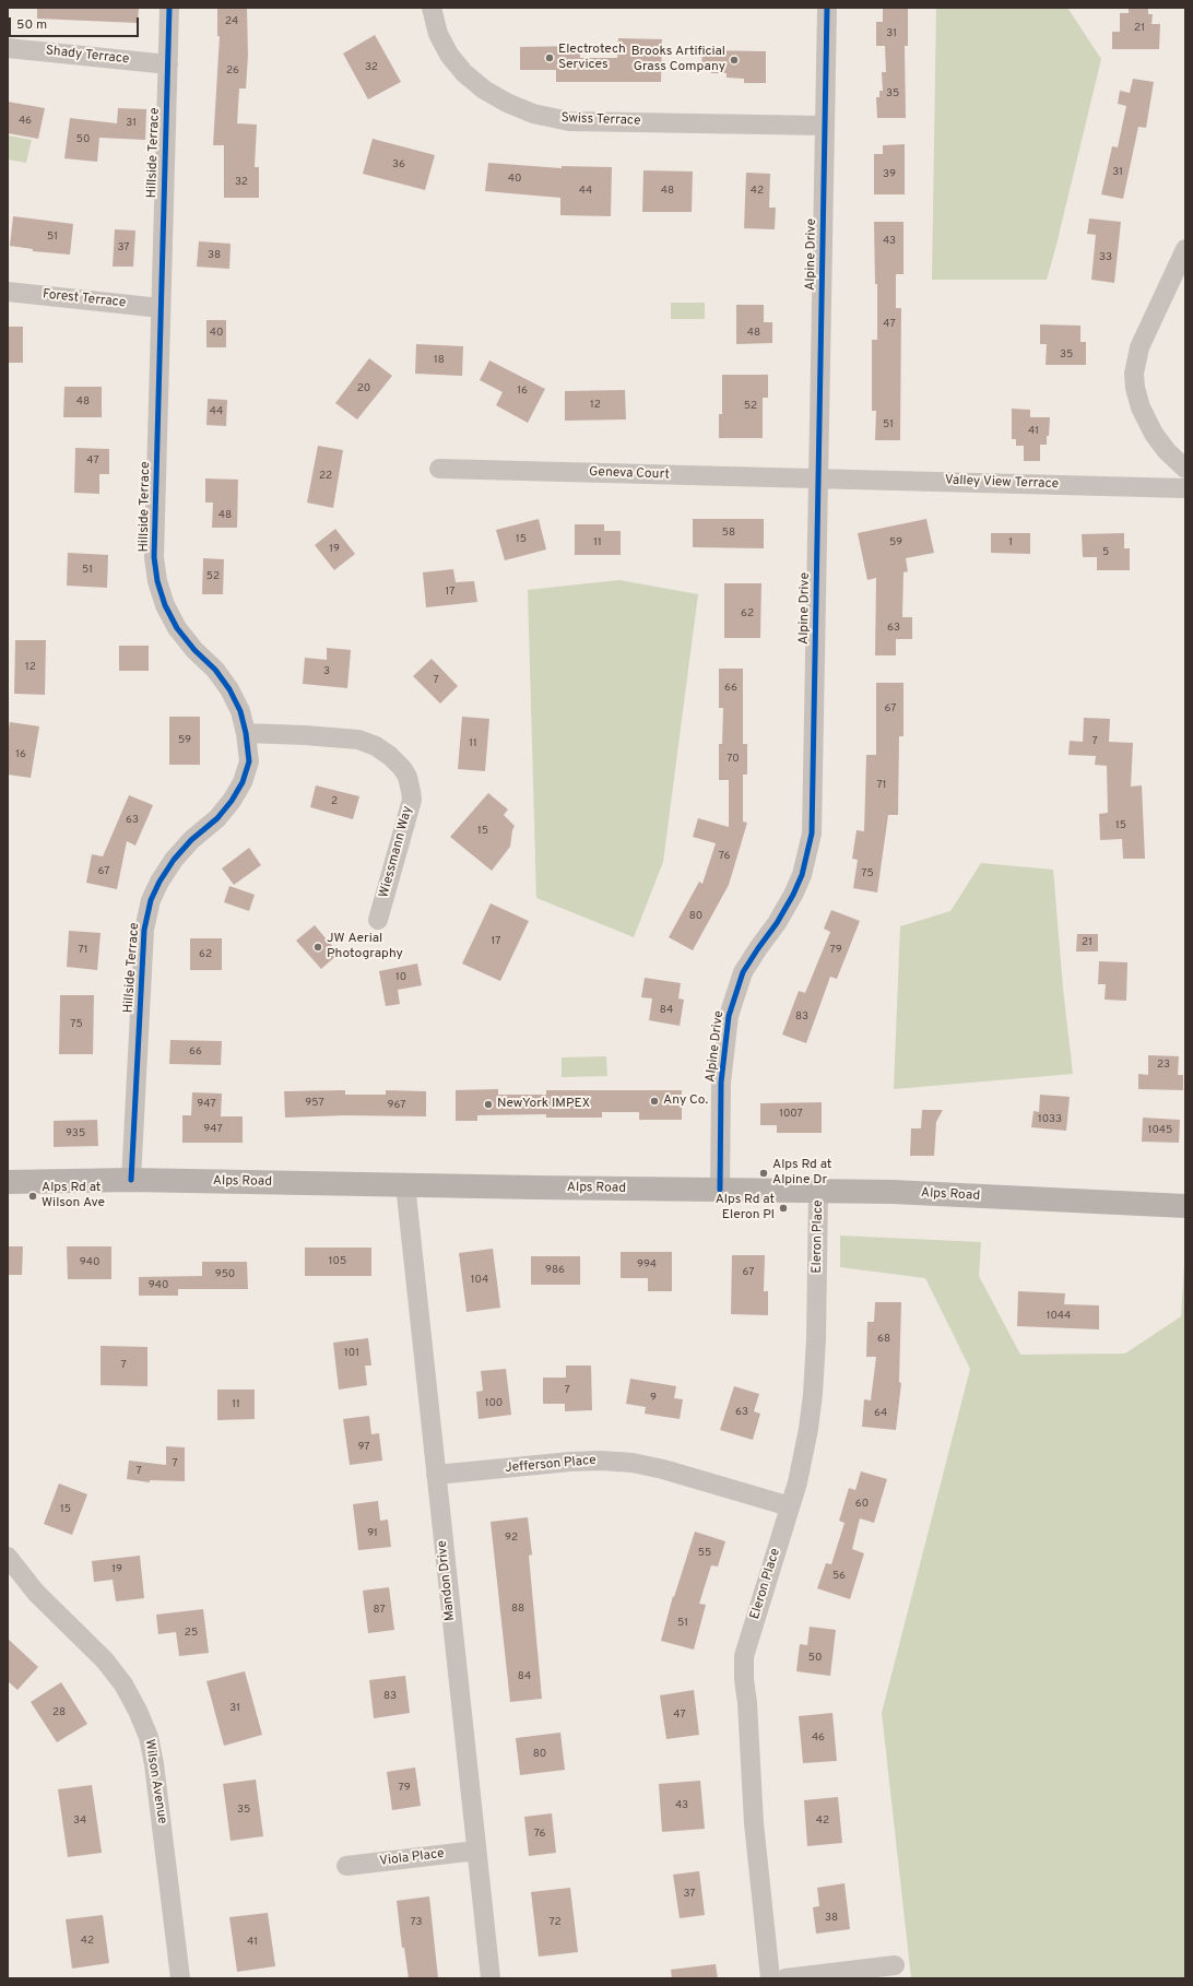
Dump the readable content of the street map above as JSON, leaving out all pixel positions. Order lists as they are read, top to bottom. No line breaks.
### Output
{"streets":{"main road":["Alps Road"],"street":["Shady Terrace","Swiss Terrace","Hillside Terrace","Alpine Drive","Forest Terrace","Geneva Court","Valley View Terrace","Wiessmann Way","Eleron Place","Jefferson Place","Mandon Drive","Wilson Avenue","Viola Place"]},"crossings":[["Shady Terrace","Hillside Terrace"],["Swiss Terrace","Alpine Drive"],["Hillside Terrace","Forest Terrace"],["Hillside Terrace","Wiessmann Way"],["Hillside Terrace","Alps Road"],["Alpine Drive","Geneva Court"],["Alpine Drive","Valley View Terrace"],["Alpine Drive","Alps Road"],["Geneva Court","Valley View Terrace"],["Alps Road","Eleron Place"],["Alps Road","Mandon Drive"],["Eleron Place","Jefferson Place"],["Jefferson Place","Mandon Drive"],["Mandon Drive","Viola Place"]],"places":["Electrotech Services","Brooks Artificial Grass Company","JW Aerial Photography","Any Co.","NewYork IMPEX","Alps Rd at Alpine Dr","Alps Rd at Wilson Ave","Alps Rd at Eleron Pl"],"house_numbers":["24","21","31","32","26","35","46","31","50","36","31","39","40","32","44","48","42","51","43","37","38","33","47","40","48","35","18","20","16","48","12","52","44","51","41","47","22","48","58","15","11","59","1","19","5","51","52","17","62","63","12","3","7","66","67","59","7","11","16","70","71","2","63","15","15","76","67","75","80","17","21","71","79","62","10","84","83","75","66","23","957","947","967","1007","1033","947","1045","935","105","940","994","986","67","950","104","940","1044","68","101","7","7","9","100","11","63","64","97","7","7","60","15","91","92","55","19","56","88","87","51","25","50","84","83","31","28","47","46","80","79","43","35","34","42","76","37","38","73","72","42","41"],"scale_bar":"50 m"}
